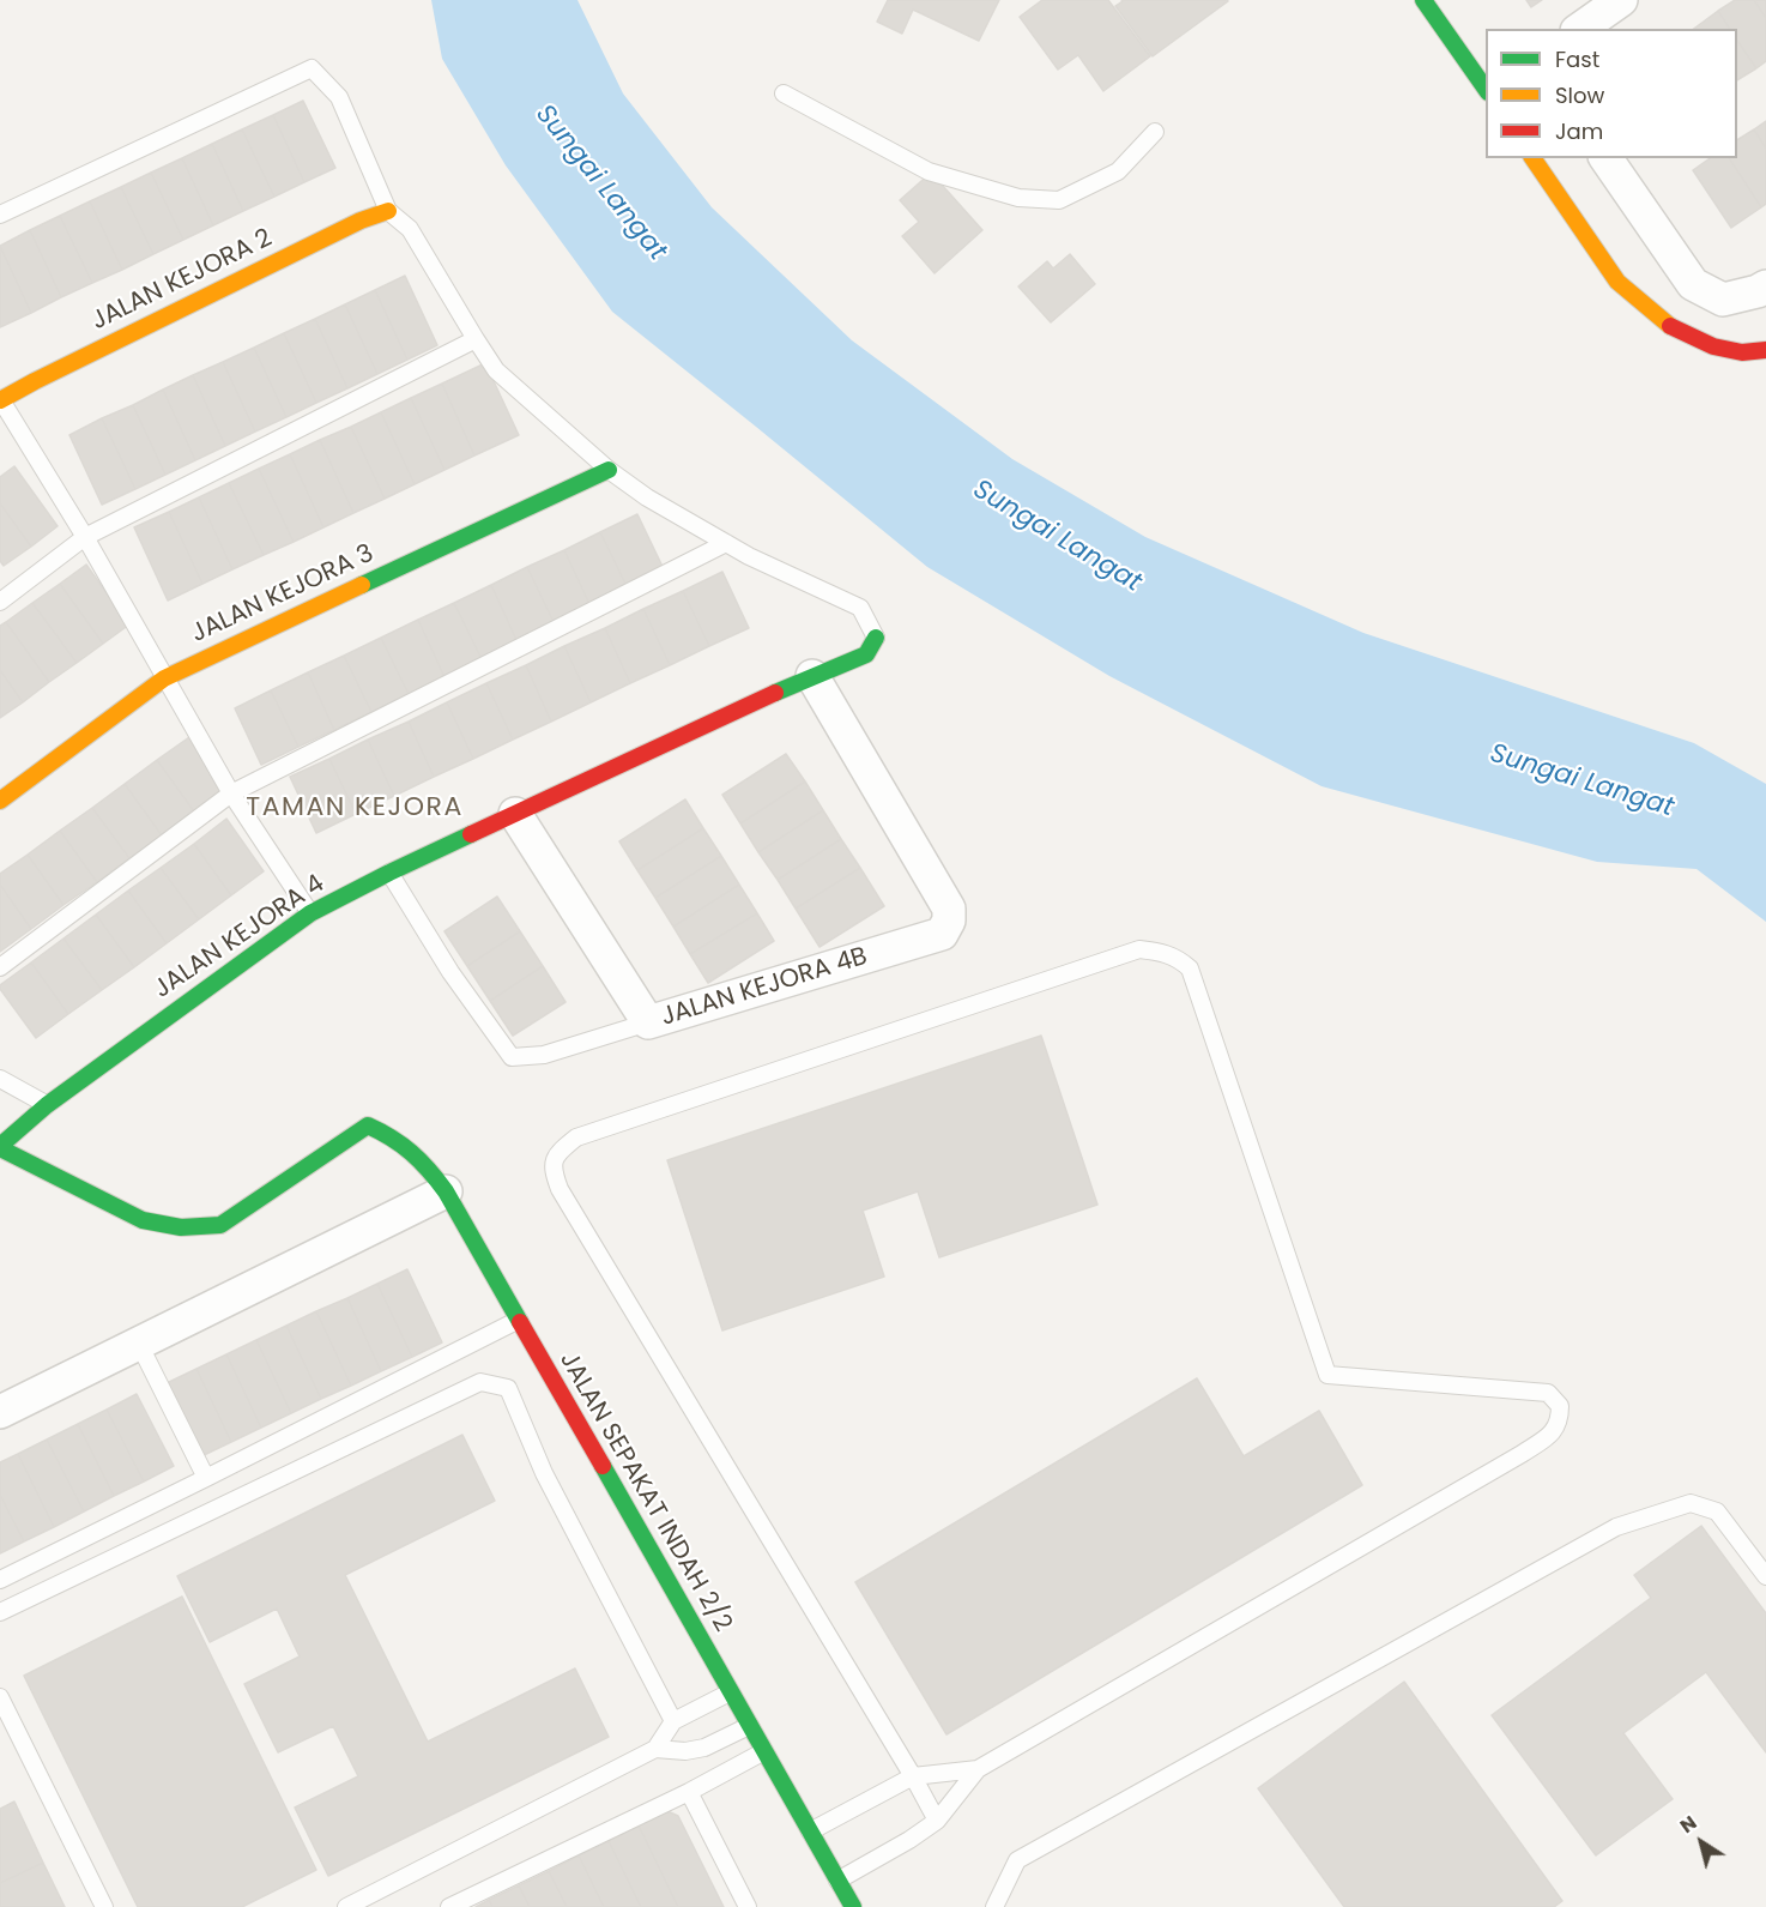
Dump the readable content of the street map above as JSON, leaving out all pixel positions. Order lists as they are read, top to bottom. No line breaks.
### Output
{"streets":{"street":["JALAN KEJORA 2","JALAN KEJORA 3","JALAN KEJORA 4","JALAN KEJORA 4B","JALAN SEPAKAT INDAH 2/2"]},"crossings":[["JALAN KEJORA 4","JALAN KEJORA 4B"],["JALAN KEJORA 4","JALAN SEPAKAT INDAH 2/2"]],"districts":["TAMAN KEJORA"],"water":["Sungai Langat"],"legend":["Fast","Slow","Jam"],"north":"top left"}
